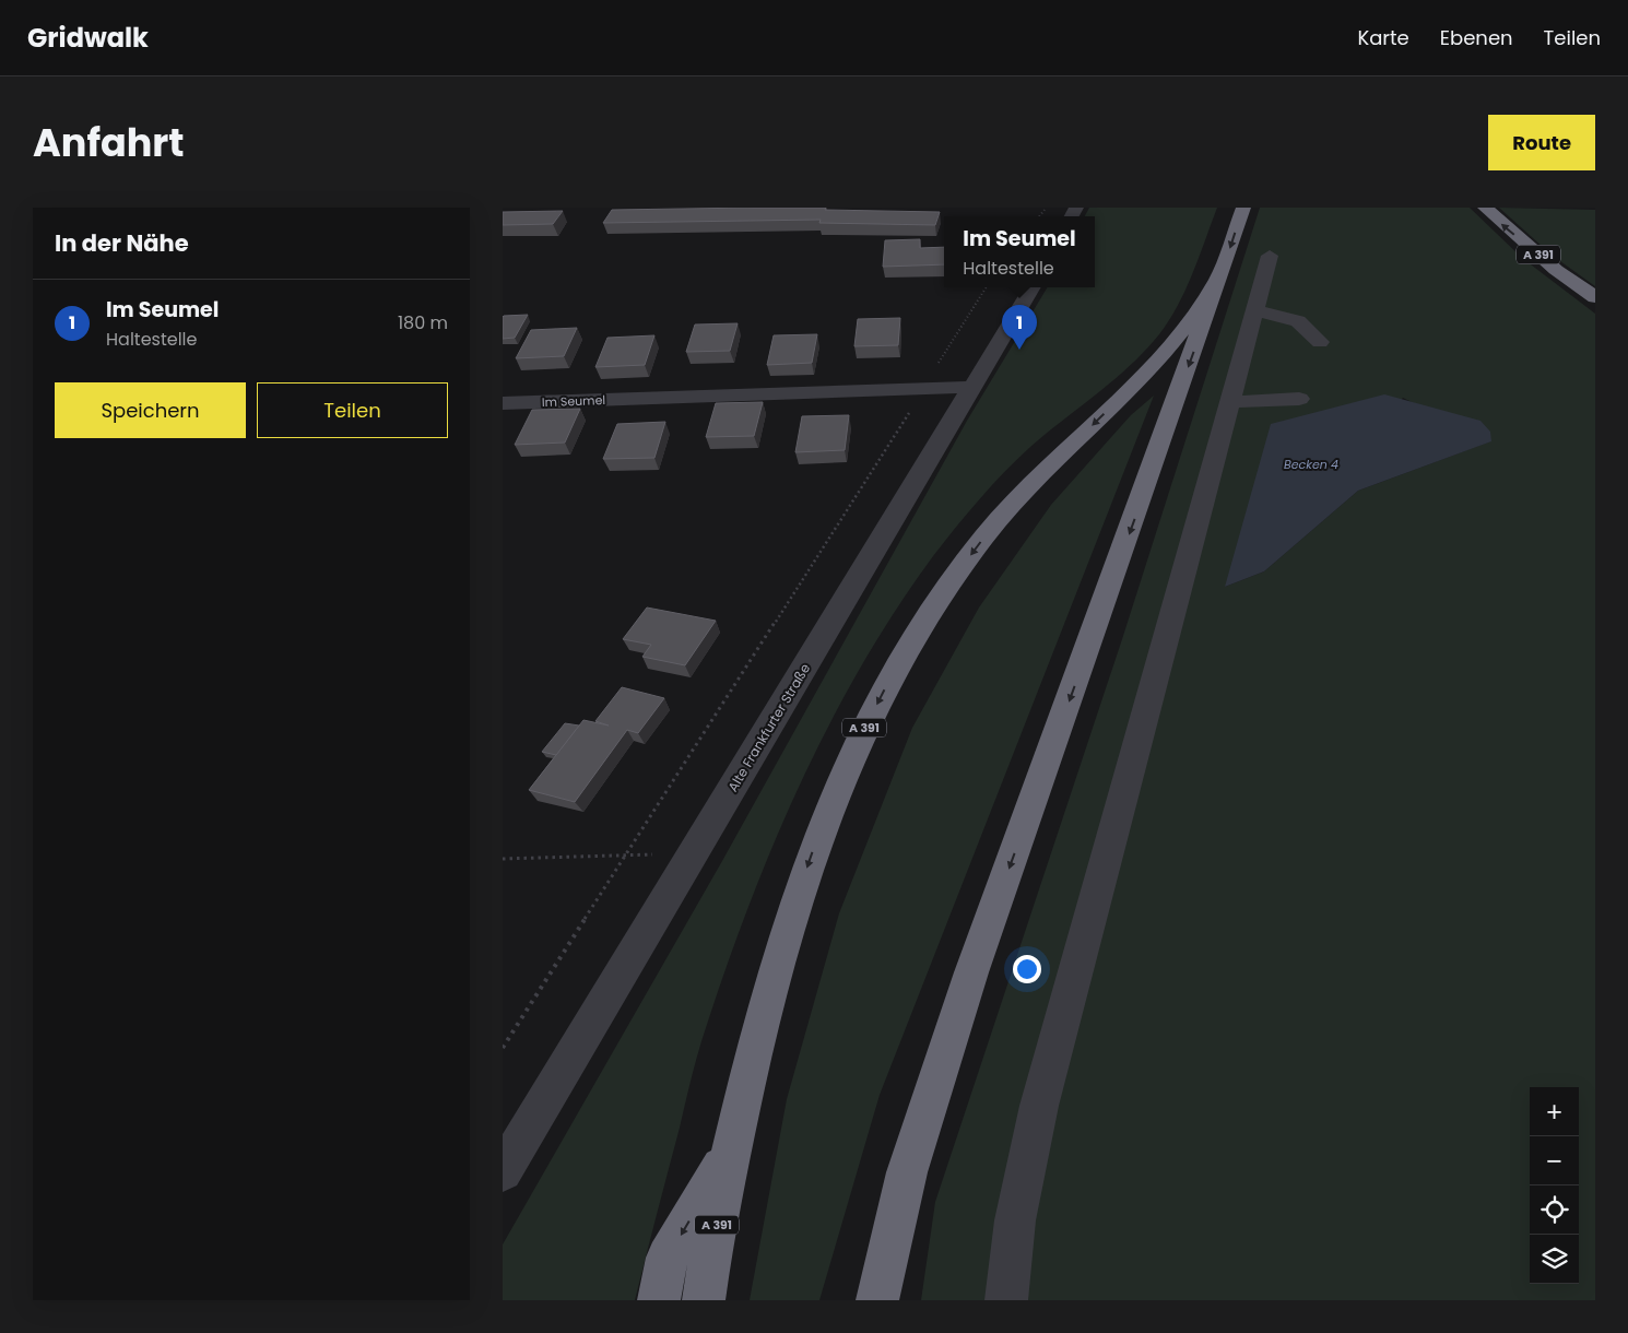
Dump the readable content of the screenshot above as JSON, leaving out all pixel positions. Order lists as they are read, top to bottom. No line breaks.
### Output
{"streets":{"highway":["A 391"],"street":["Im Seumel","Alte Frankfurter Straße"]},"crossings":[["Im Seumel","Alte Frankfurter Straße"]],"water":["Becken 4"],"page":{"header":"Gridwalk","nav":["Karte","Ebenen","Teilen"],"title":"Anfahrt","buttons":["Route",["Speichern","Teilen"]],"heading":"In der Nähe","popup":["Im Seumel","Haltestelle"],"list":[{"mark":"1","name":"Im Seumel","note":"Haltestelle","value":"180 m"}],"pins":"1","map_buttons":["+","−"]}}
